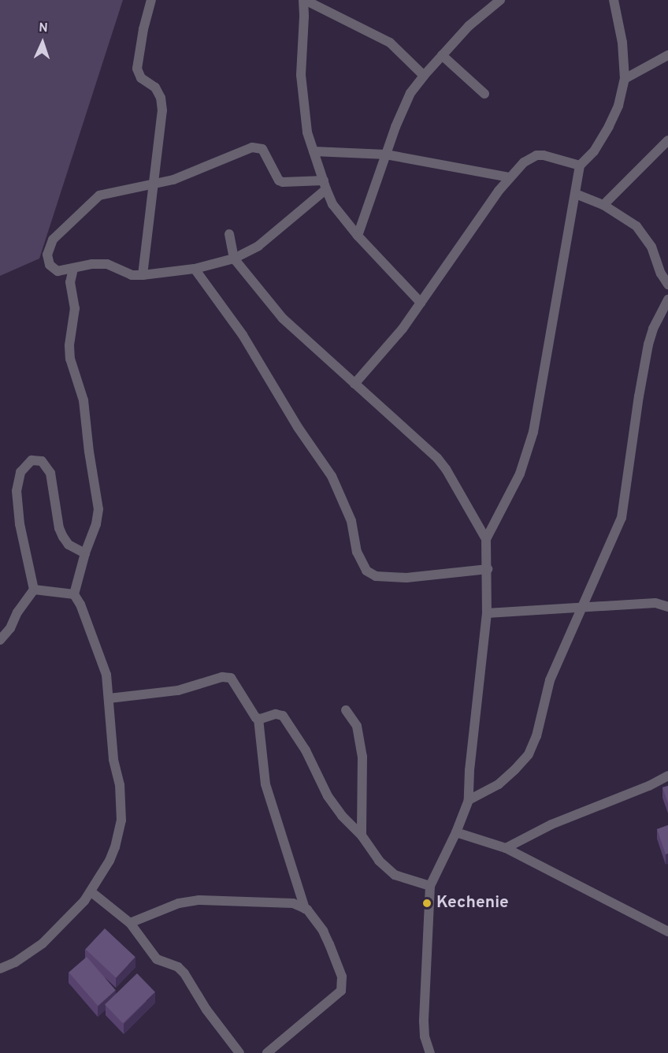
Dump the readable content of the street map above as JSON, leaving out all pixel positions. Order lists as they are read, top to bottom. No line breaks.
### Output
{"places":["Kechenie"],"north":"top"}
